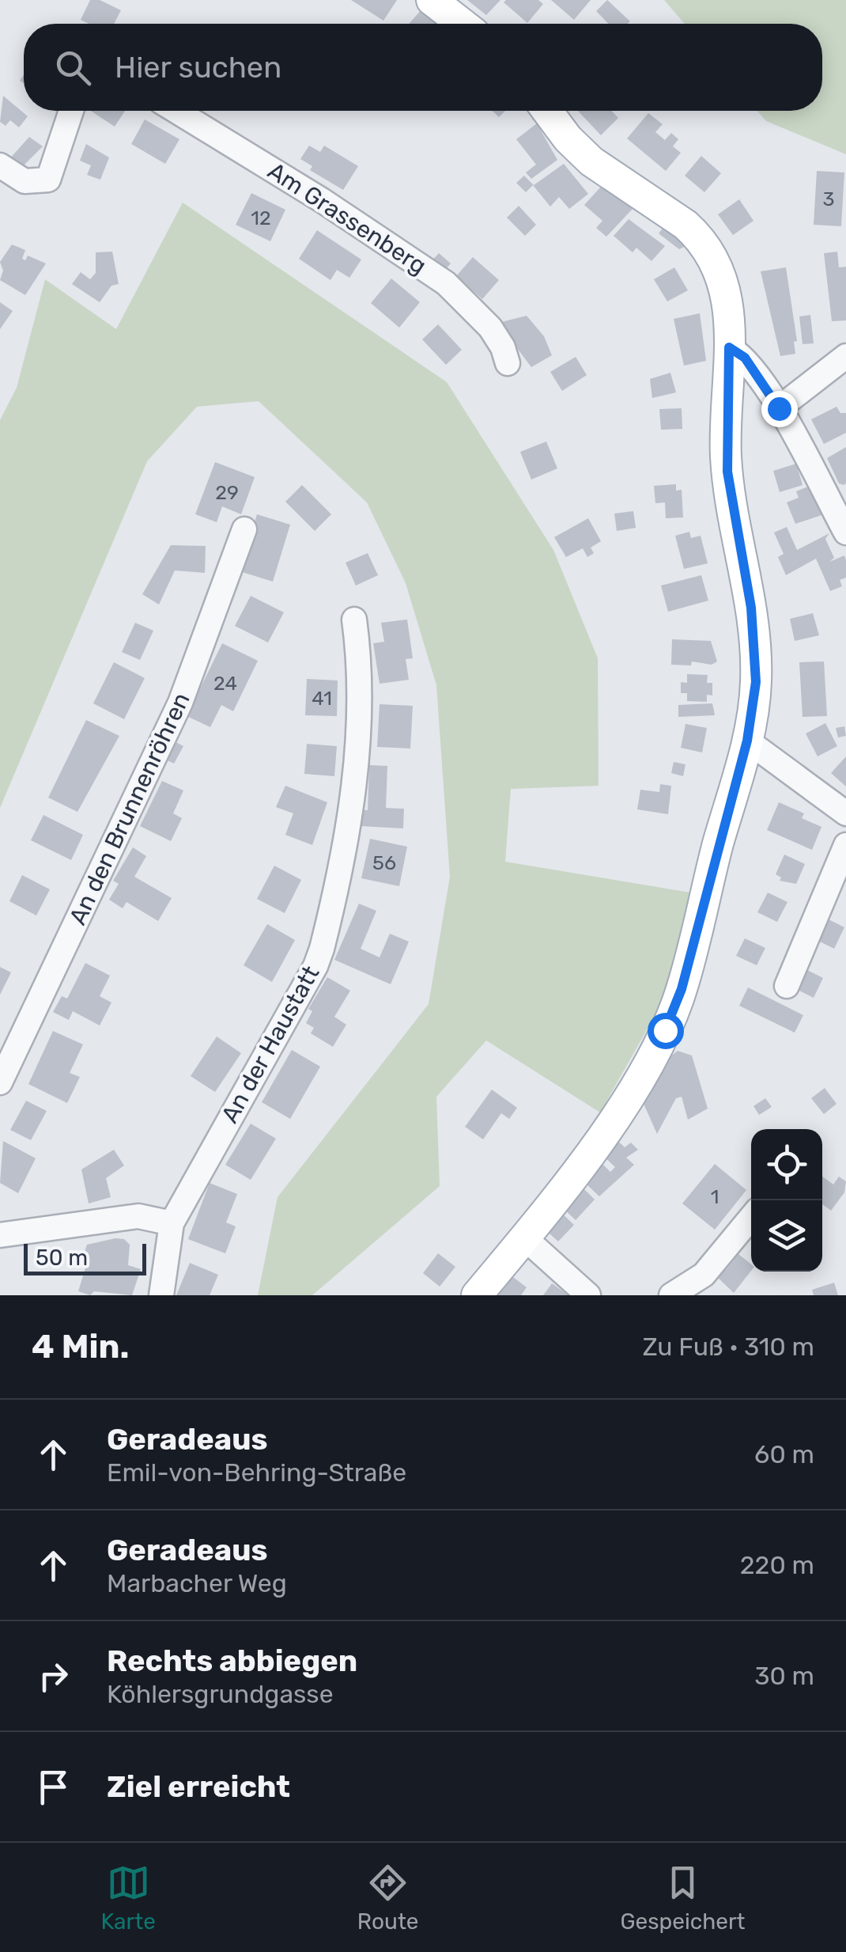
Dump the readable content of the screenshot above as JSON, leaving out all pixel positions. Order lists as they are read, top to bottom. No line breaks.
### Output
{"streets":{"street":["Am Grassenberg","An den Brunnenröhren","An der Haustatt"]},"house_numbers":["3","12","29","24","41","56","1"],"scale_bar":"50 m","page":{"search":"Hier suchen","scale":"50 m","heading":["4 Min.","Zu Fuß · 310 m"],"list":[["Geradeaus","Emil-von-Behring-Straße","60 m"],["Geradeaus","Marbacher Weg","220 m"],["Rechts abbiegen","Köhlersgrundgasse","30 m"],"Ziel erreicht"],"nav":["Karte","Route","Gespeichert"]}}
